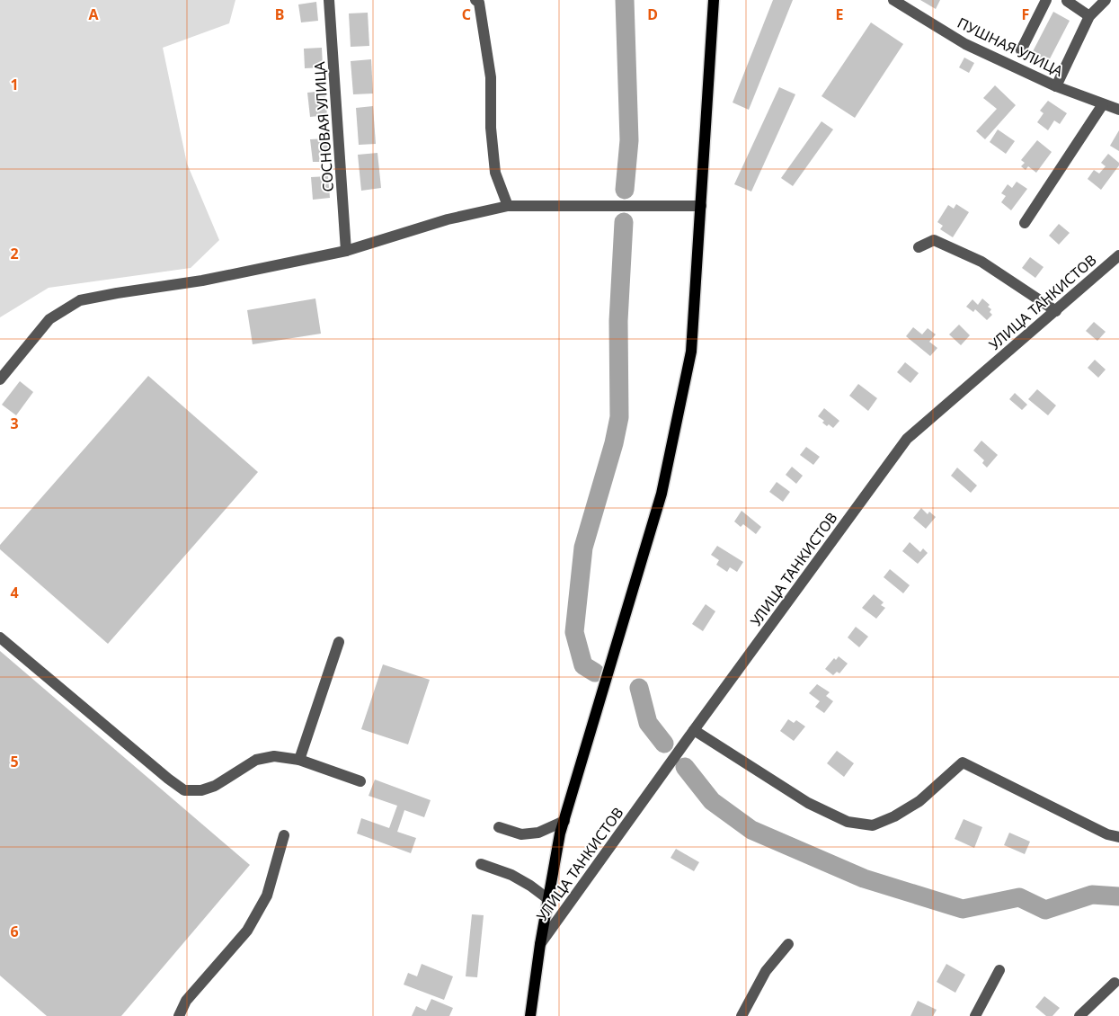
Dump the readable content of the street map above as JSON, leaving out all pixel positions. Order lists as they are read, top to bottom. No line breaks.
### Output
{"streets":{"street":["ПУШНАЯ УЛИЦА","СОСНОВАЯ УЛИЦА","УЛИЦА ТАНКИСТОВ"]},"grid":{"columns":["A","B","C","D","E","F"],"rows":["1","2","3","4","5","6"]}}
